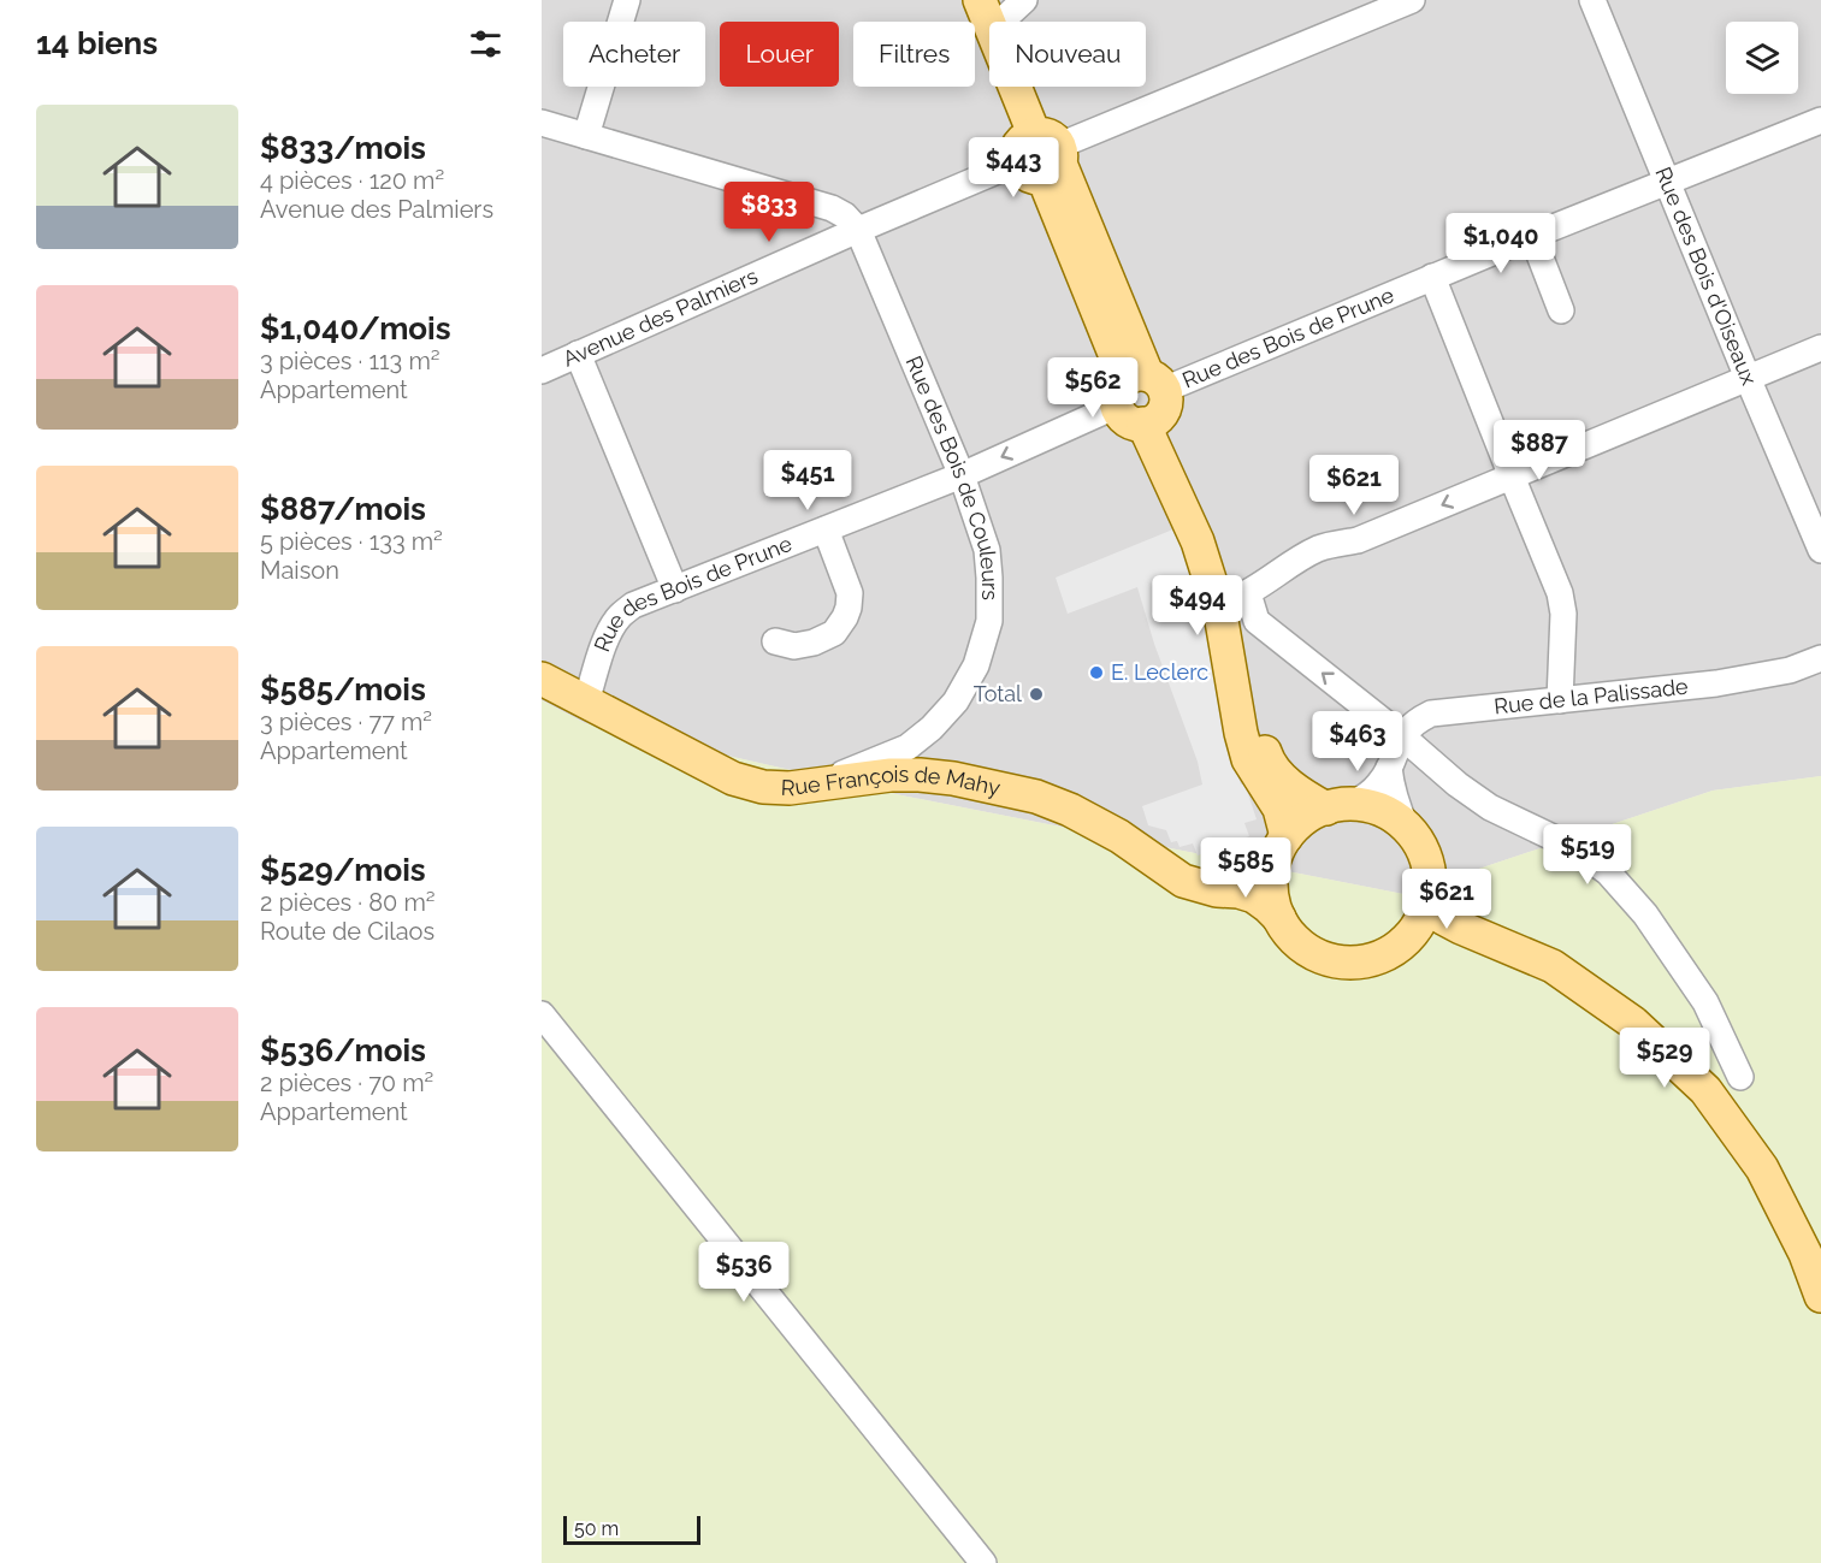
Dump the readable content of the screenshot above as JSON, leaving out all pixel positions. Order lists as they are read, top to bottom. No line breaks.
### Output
{"streets":{"main road":["Rue François de Mahy"],"street":["Rue des Bois d'Oiseaux","Avenue des Palmiers","Rue des Bois de Prune","Rue des Bois de Couleurs","Rue de la Palissade"]},"crossings":[["Rue des Bois d'Oiseaux","Rue des Bois de Prune"],["Avenue des Palmiers","Rue des Bois de Couleurs"],["Rue des Bois de Prune","Rue des Bois de Couleurs"],["Rue des Bois de Prune","Rue François de Mahy"],["Rue des Bois de Couleurs","Rue François de Mahy"],["Rue de la Palissade","Rue François de Mahy"]],"places":["E. Leclerc","Total"],"scale_bar":"50 m","page":{"heading":"14 biens","chip":["Acheter","Louer","Filtres","Nouveau"],"list":[{"name":"$833/mois","note":"4 pièces · 120 m² · Avenue des Palmiers"},{"name":"$1,040/mois","note":"3 pièces · 113 m² · Appartement"},{"name":"$887/mois","note":"5 pièces · 133 m² · Maison"},{"name":"$585/mois","note":"3 pièces · 77 m² · Appartement"},{"name":"$529/mois","note":"2 pièces · 80 m² · Route de Cilaos"},{"name":"$536/mois","note":"2 pièces · 70 m² · Appartement"}],"price":["$443","$833","$1,040","$562","$887","$451","$621","$494","$463","$519","$585","$621","$529","$536"],"scale":"50 m"}}
